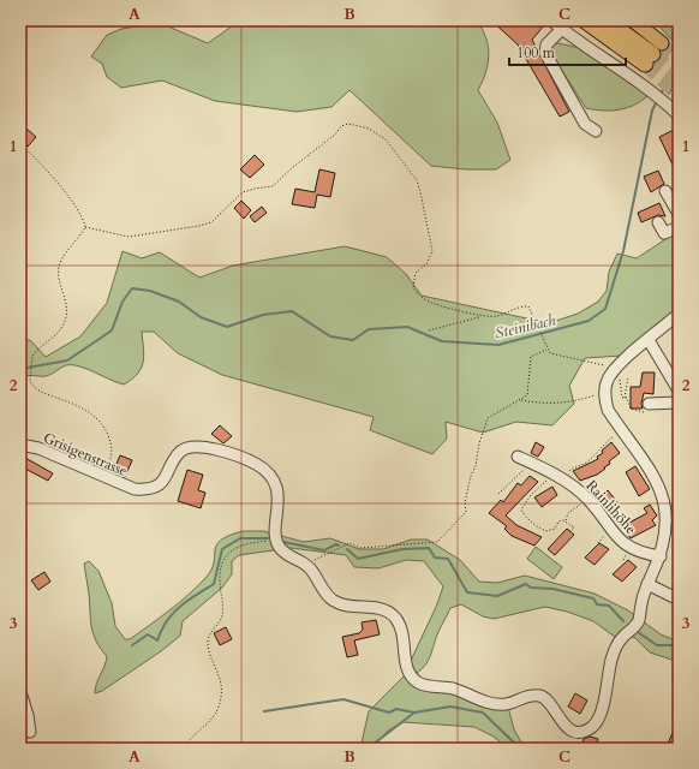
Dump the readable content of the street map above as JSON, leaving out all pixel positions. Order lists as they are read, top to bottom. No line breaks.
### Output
{"streets":{"street":["Grisigenstrasse","Rainlihöhe"]},"water":["Steinibach"],"scale_bar":"100 m","grid":{"columns":["A","B","C"],"rows":["1","2","3"]}}
